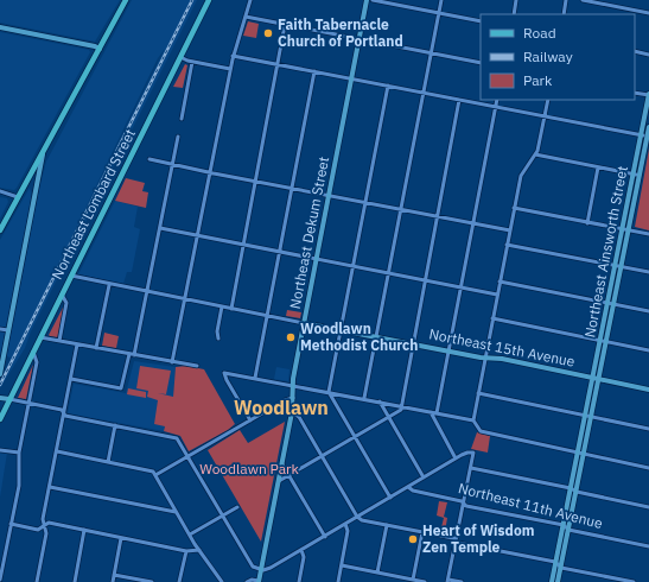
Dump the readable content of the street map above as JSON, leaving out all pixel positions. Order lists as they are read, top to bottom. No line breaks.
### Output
{"streets":{"main road":["Northeast Lombard Street"],"street":["Northeast Dekum Street","Northeast Ainsworth Street","Northeast 15th Avenue","Northeast 11th Avenue"]},"crossings":[["Northeast Lombard Street","Northeast 15th Avenue"],["Northeast Dekum Street","Northeast 15th Avenue"],["Northeast Ainsworth Street","Northeast 15th Avenue"],["Northeast Ainsworth Street","Northeast 11th Avenue"]],"districts":["Woodlawn"],"parks":["Woodlawn Park"],"places":["Faith Tabernacle Church of Portland","Woodlawn Methodist Church","Heart of Wisdom Zen Temple"],"legend":["Road","Railway","Park"]}
